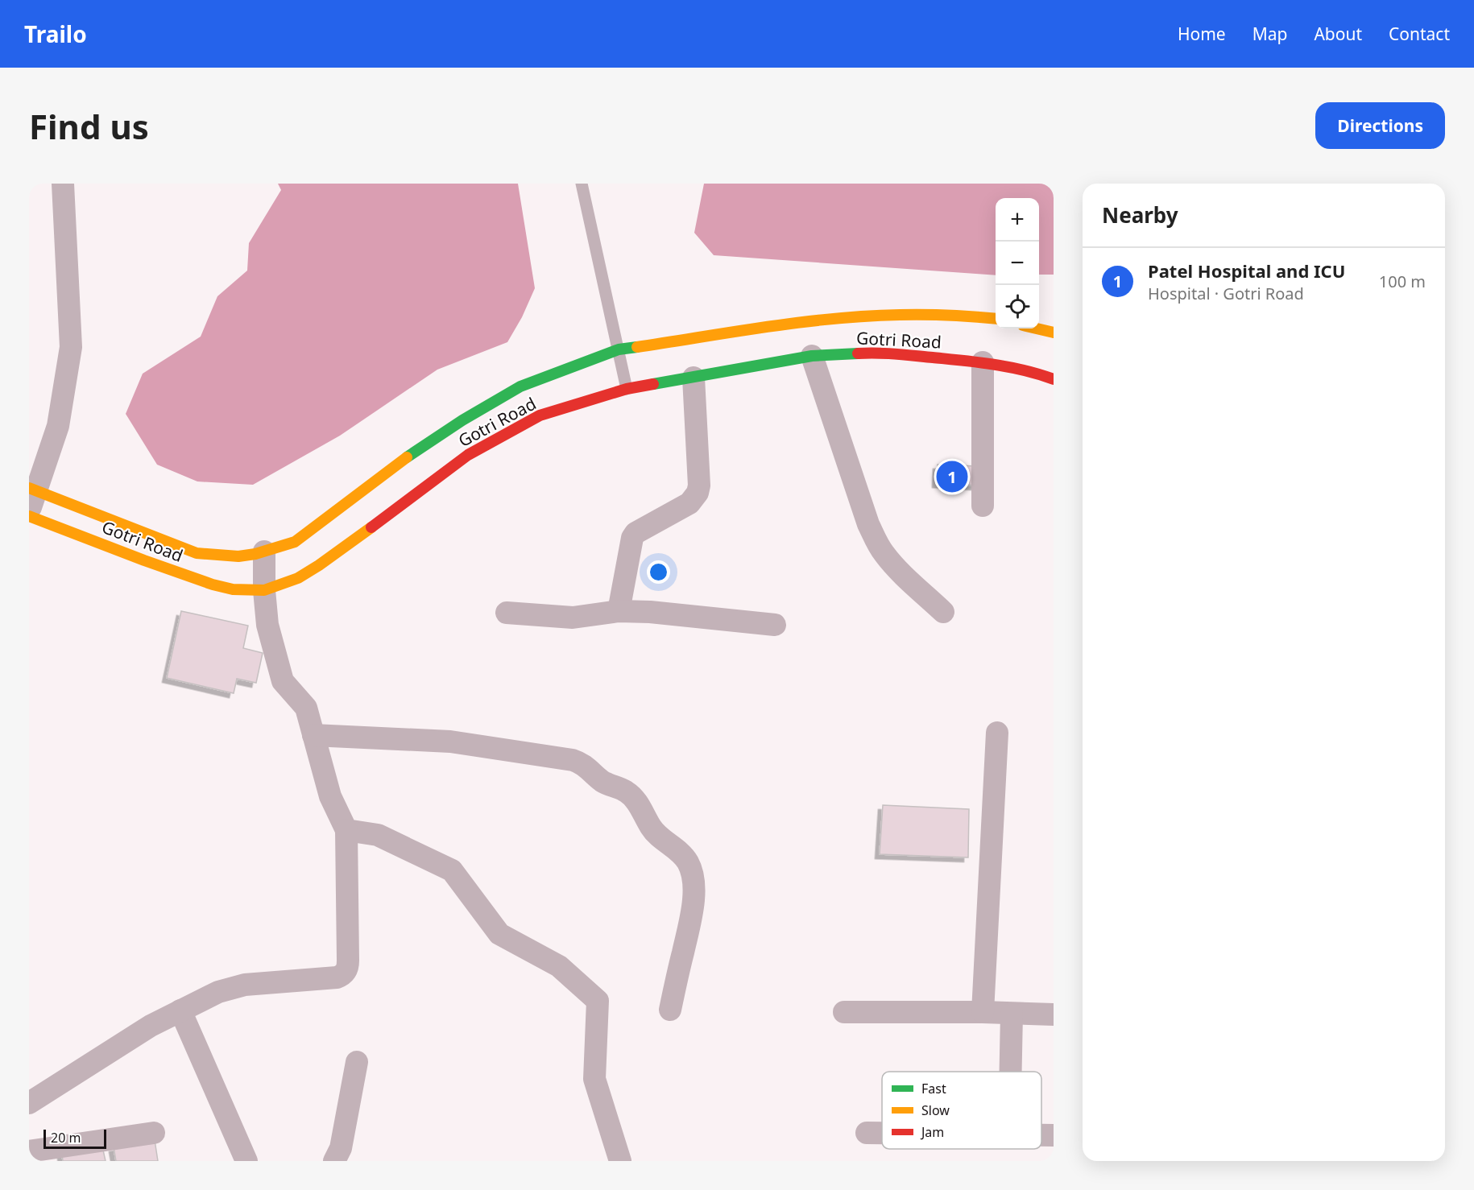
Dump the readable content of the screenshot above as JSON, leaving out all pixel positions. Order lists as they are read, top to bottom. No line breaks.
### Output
{"streets":{"main road":["Gotri Road"]},"legend":["Fast","Slow","Jam"],"scale_bar":"20 m","page":{"header":"Trailo","nav":["Home","Map","About","Contact"],"buttons":"Directions","title":"Find us","heading":"Nearby","map_buttons":["+","−"],"list":[{"mark":"1","name":"Patel Hospital and ICU","note":"Hospital · Gotri Road","value":"100 m"}],"pins":"1","scale":"20 m"}}
